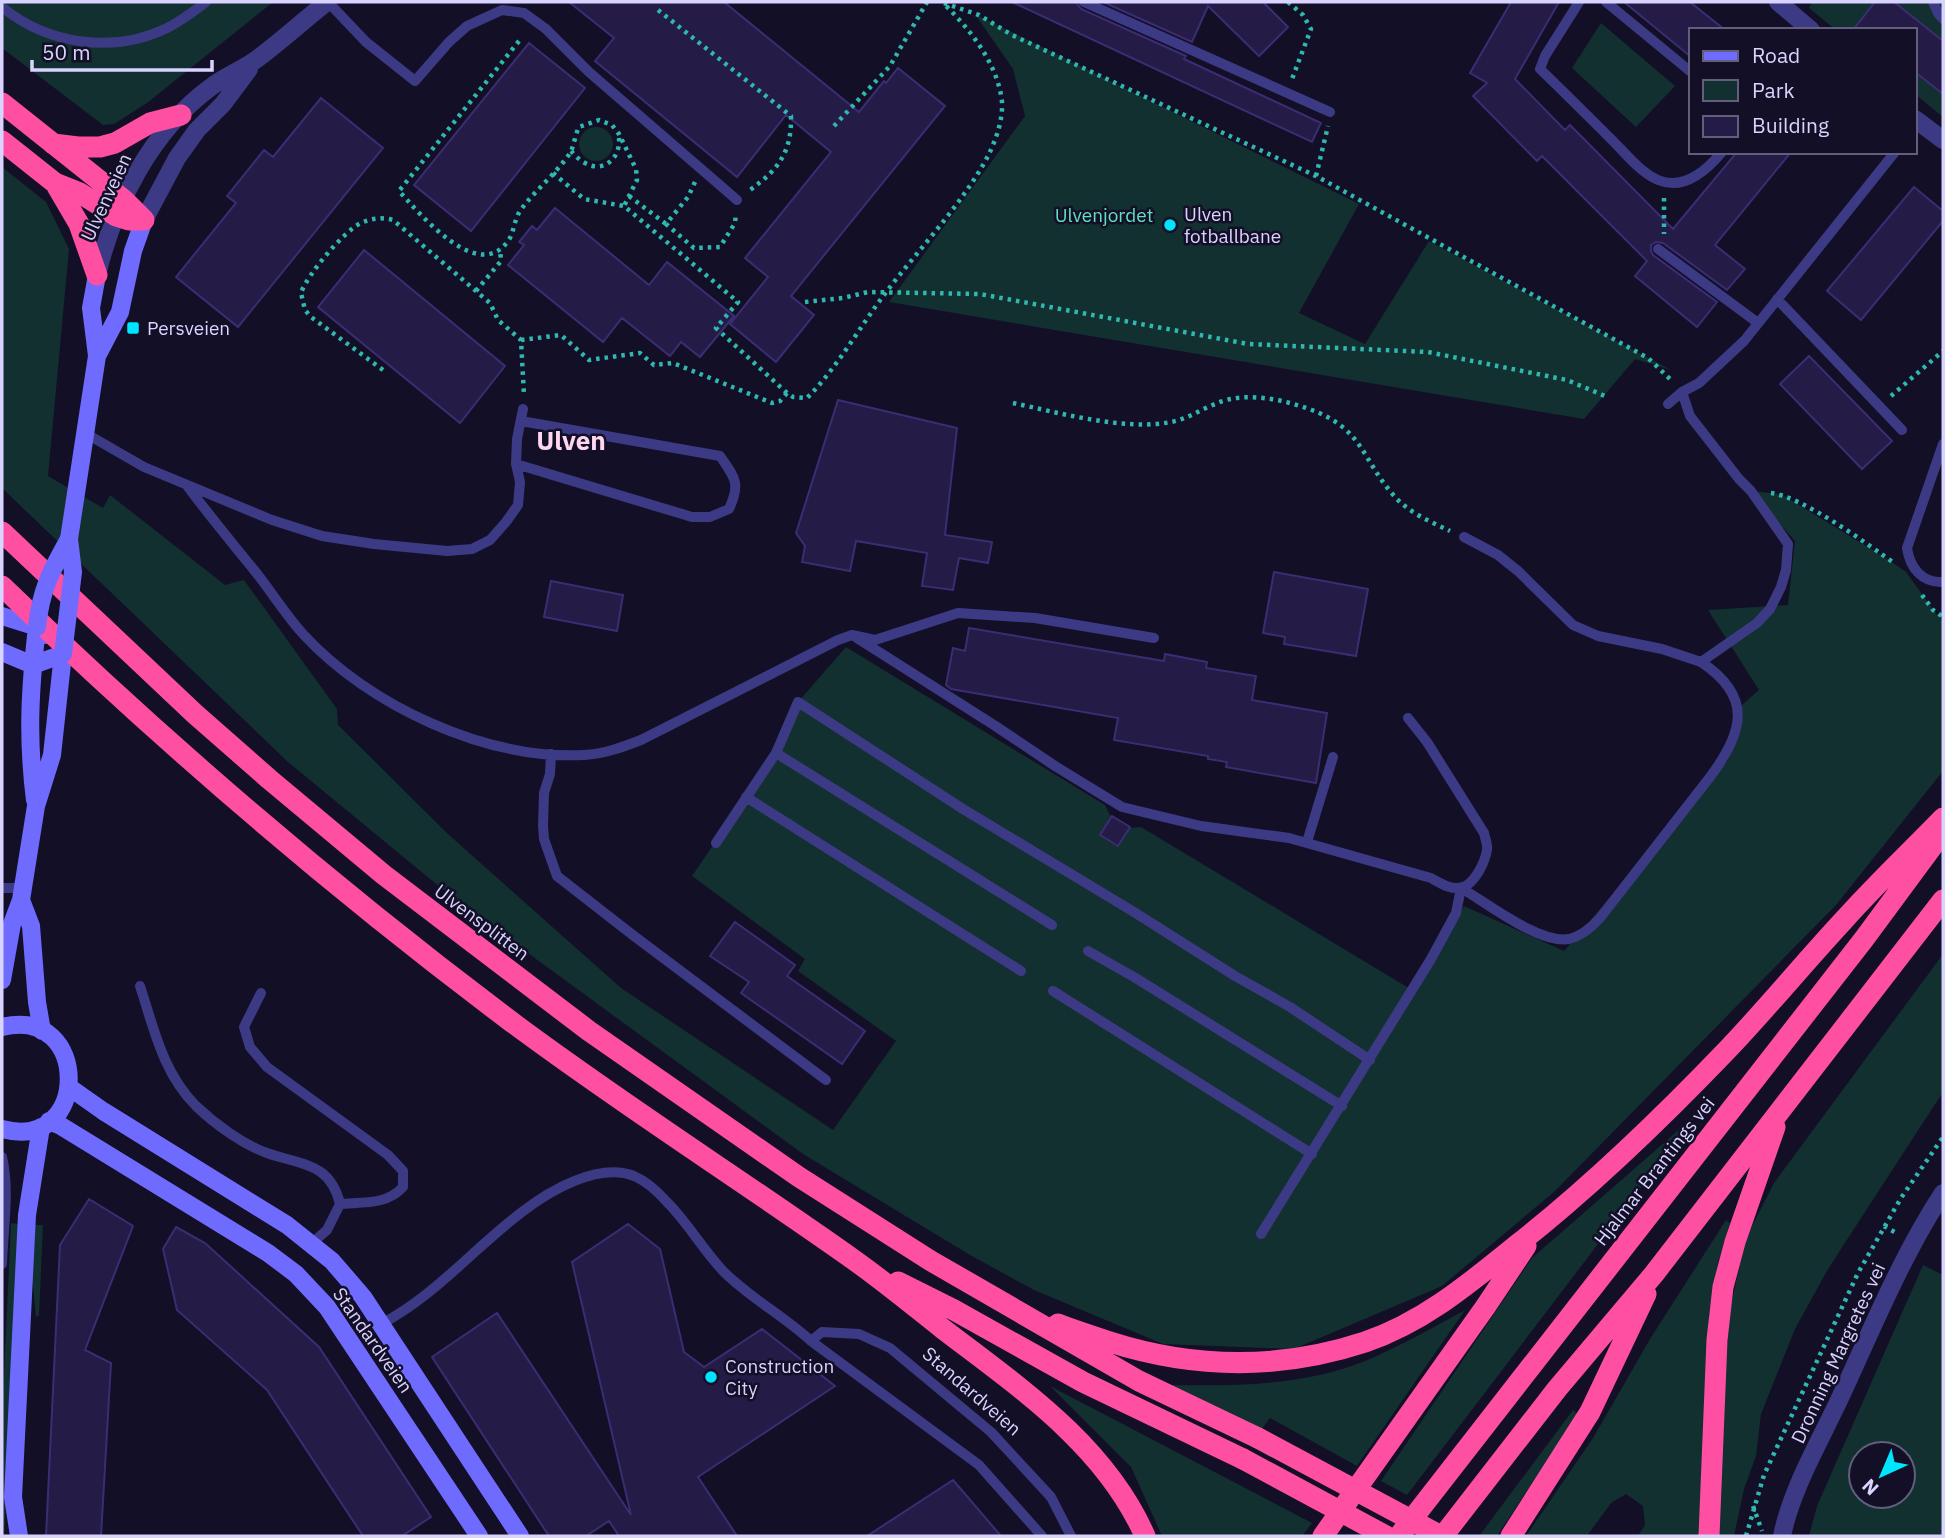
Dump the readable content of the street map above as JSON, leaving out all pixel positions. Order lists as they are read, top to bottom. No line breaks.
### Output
{"streets":{"highway":["Ulvensplitten","Hjalmar Brantings vei"],"main road":["Ulvenveien","Standardveien"],"street":["Dronning Margretes vei"]},"districts":["Ulven"],"parks":["Ulvenjordet"],"places":{"other":["Ulven fotballbane","Construction City"],"transit":["Persveien"]},"legend":["Road","Park","Building"],"scale_bar":"50 m","north":"bottom left"}
